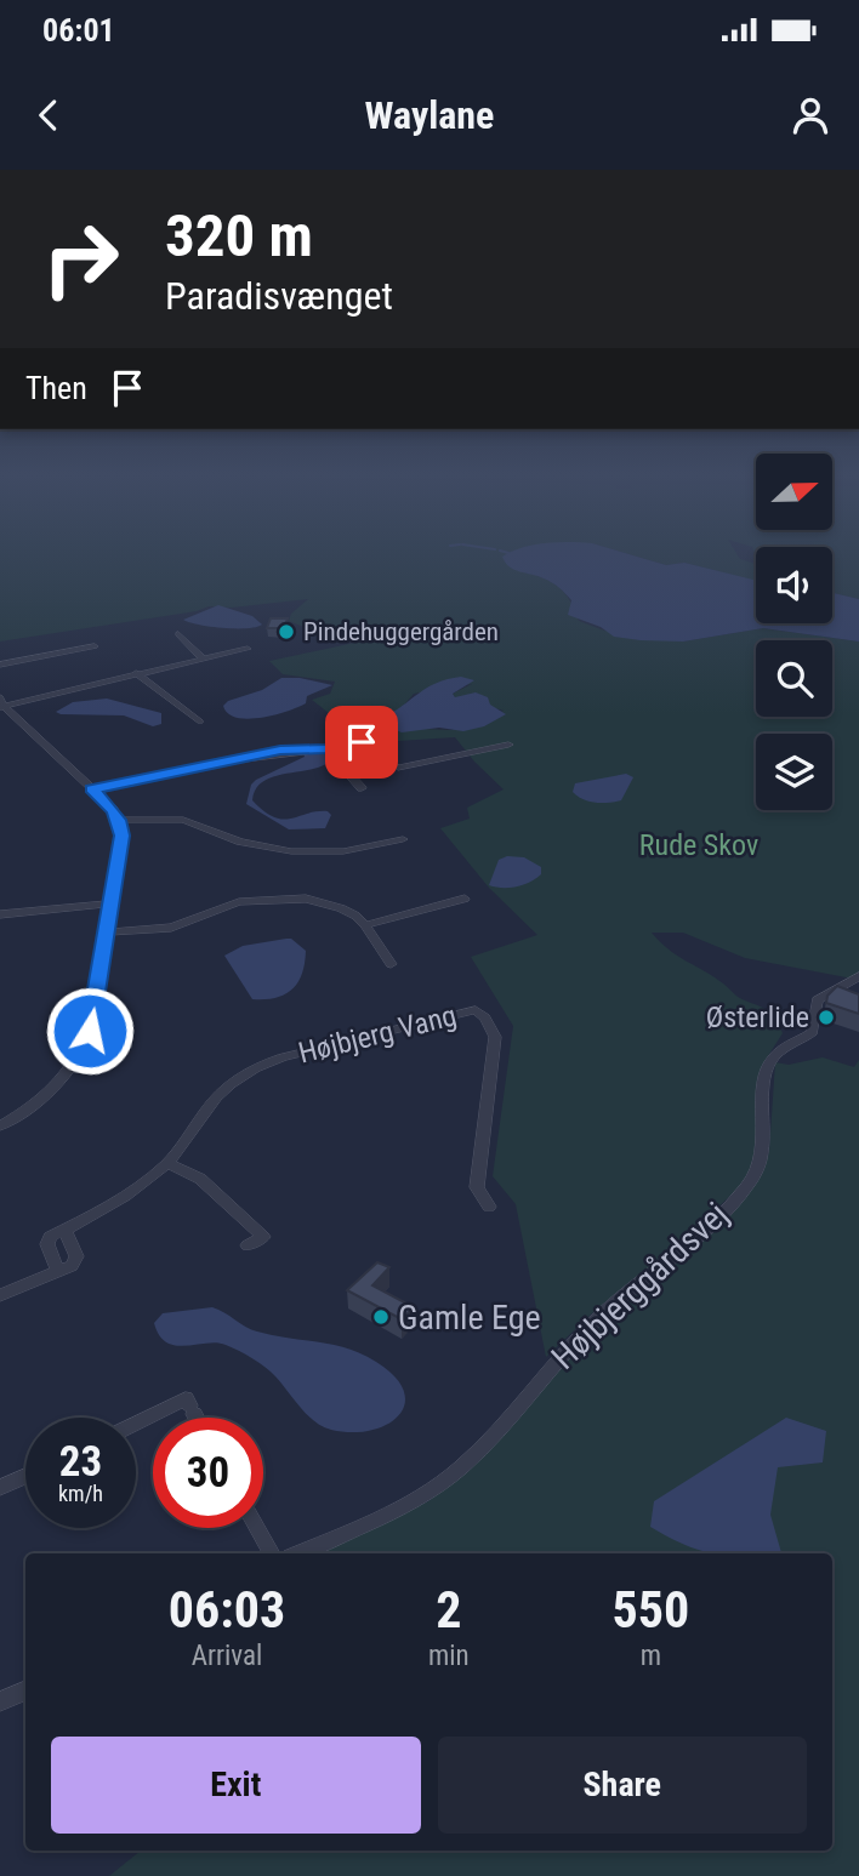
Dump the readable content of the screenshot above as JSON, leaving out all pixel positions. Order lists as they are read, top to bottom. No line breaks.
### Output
{"streets":{"street":["Højbjerg Vang","Højbjerggårdsvej"]},"parks":["Rude Skov"],"places":["Pindehuggergården","Østerlide","Gamle Ege"],"north":"right","page":{"status":"06:01","header":"Waylane","turn":["320 m","Paradisvænget"],"then":"Then","speed":"23 km/h","limit":"30","eta":["06:03","Arrival","2","min","550","m"],"buttons":["Exit","Share"]}}
